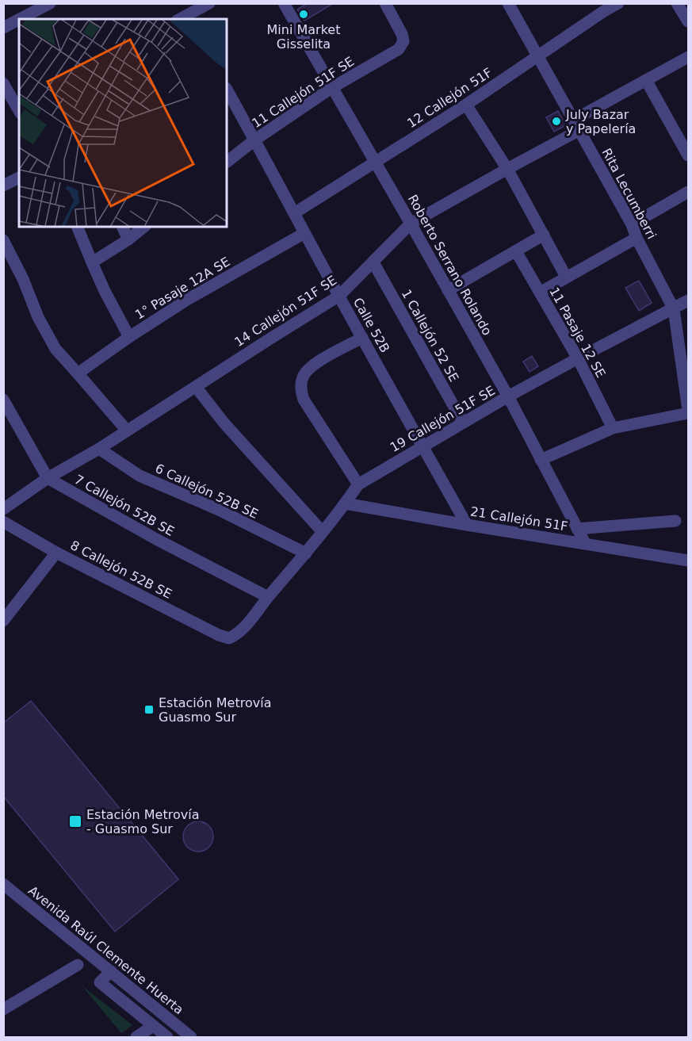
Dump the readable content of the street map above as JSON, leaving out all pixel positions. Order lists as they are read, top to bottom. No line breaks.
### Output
{"streets":{"street":["11 Callejón 51F SE","12 Callejón 51F","Rita Lecumberri","Roberto Serrano Rolando","1° Pasaje 12A SE","14 Callejón 51F SE","Calle 52B","11 Pasaje 12 SE","1 Callejón 52 SE","19 Callejón 51F SE","6 Callejón 52B SE","7 Callejón 52B SE","21 Callejón 51F","8 Callejón 52B SE","Avenida Raúl Clemente Huerta"]},"crossings":[["11 Callejón 51F SE","Roberto Serrano Rolando"],["11 Callejón 51F SE","Calle 52B"],["12 Callejón 51F","Rita Lecumberri"],["12 Callejón 51F","Roberto Serrano Rolando"],["12 Callejón 51F","Calle 52B"],["12 Callejón 51F","11 Pasaje 12 SE"],["Rita Lecumberri","14 Callejón 51F SE"],["Rita Lecumberri","19 Callejón 51F SE"],["Roberto Serrano Rolando","14 Callejón 51F SE"],["Roberto Serrano Rolando","19 Callejón 51F SE"],["Roberto Serrano Rolando","21 Callejón 51F"],["1° Pasaje 12A SE","Calle 52B"],["14 Callejón 51F SE","Calle 52B"],["14 Callejón 51F SE","11 Pasaje 12 SE"],["14 Callejón 51F SE","1 Callejón 52 SE"],["14 Callejón 51F SE","6 Callejón 52B SE"],["14 Callejón 51F SE","7 Callejón 52B SE"],["Calle 52B","19 Callejón 51F SE"],["Calle 52B","21 Callejón 51F"],["11 Pasaje 12 SE","19 Callejón 51F SE"],["1 Callejón 52 SE","19 Callejón 51F SE"],["19 Callejón 51F SE","6 Callejón 52B SE"],["19 Callejón 51F SE","7 Callejón 52B SE"],["19 Callejón 51F SE","21 Callejón 51F"],["19 Callejón 51F SE","8 Callejón 52B SE"]],"places":{"other":["Mini Market Gisselita","July Bazar y Papelería"],"transit":["Estación Metrovía Guasmo Sur","Estación Metrovía - Guasmo Sur"]}}
